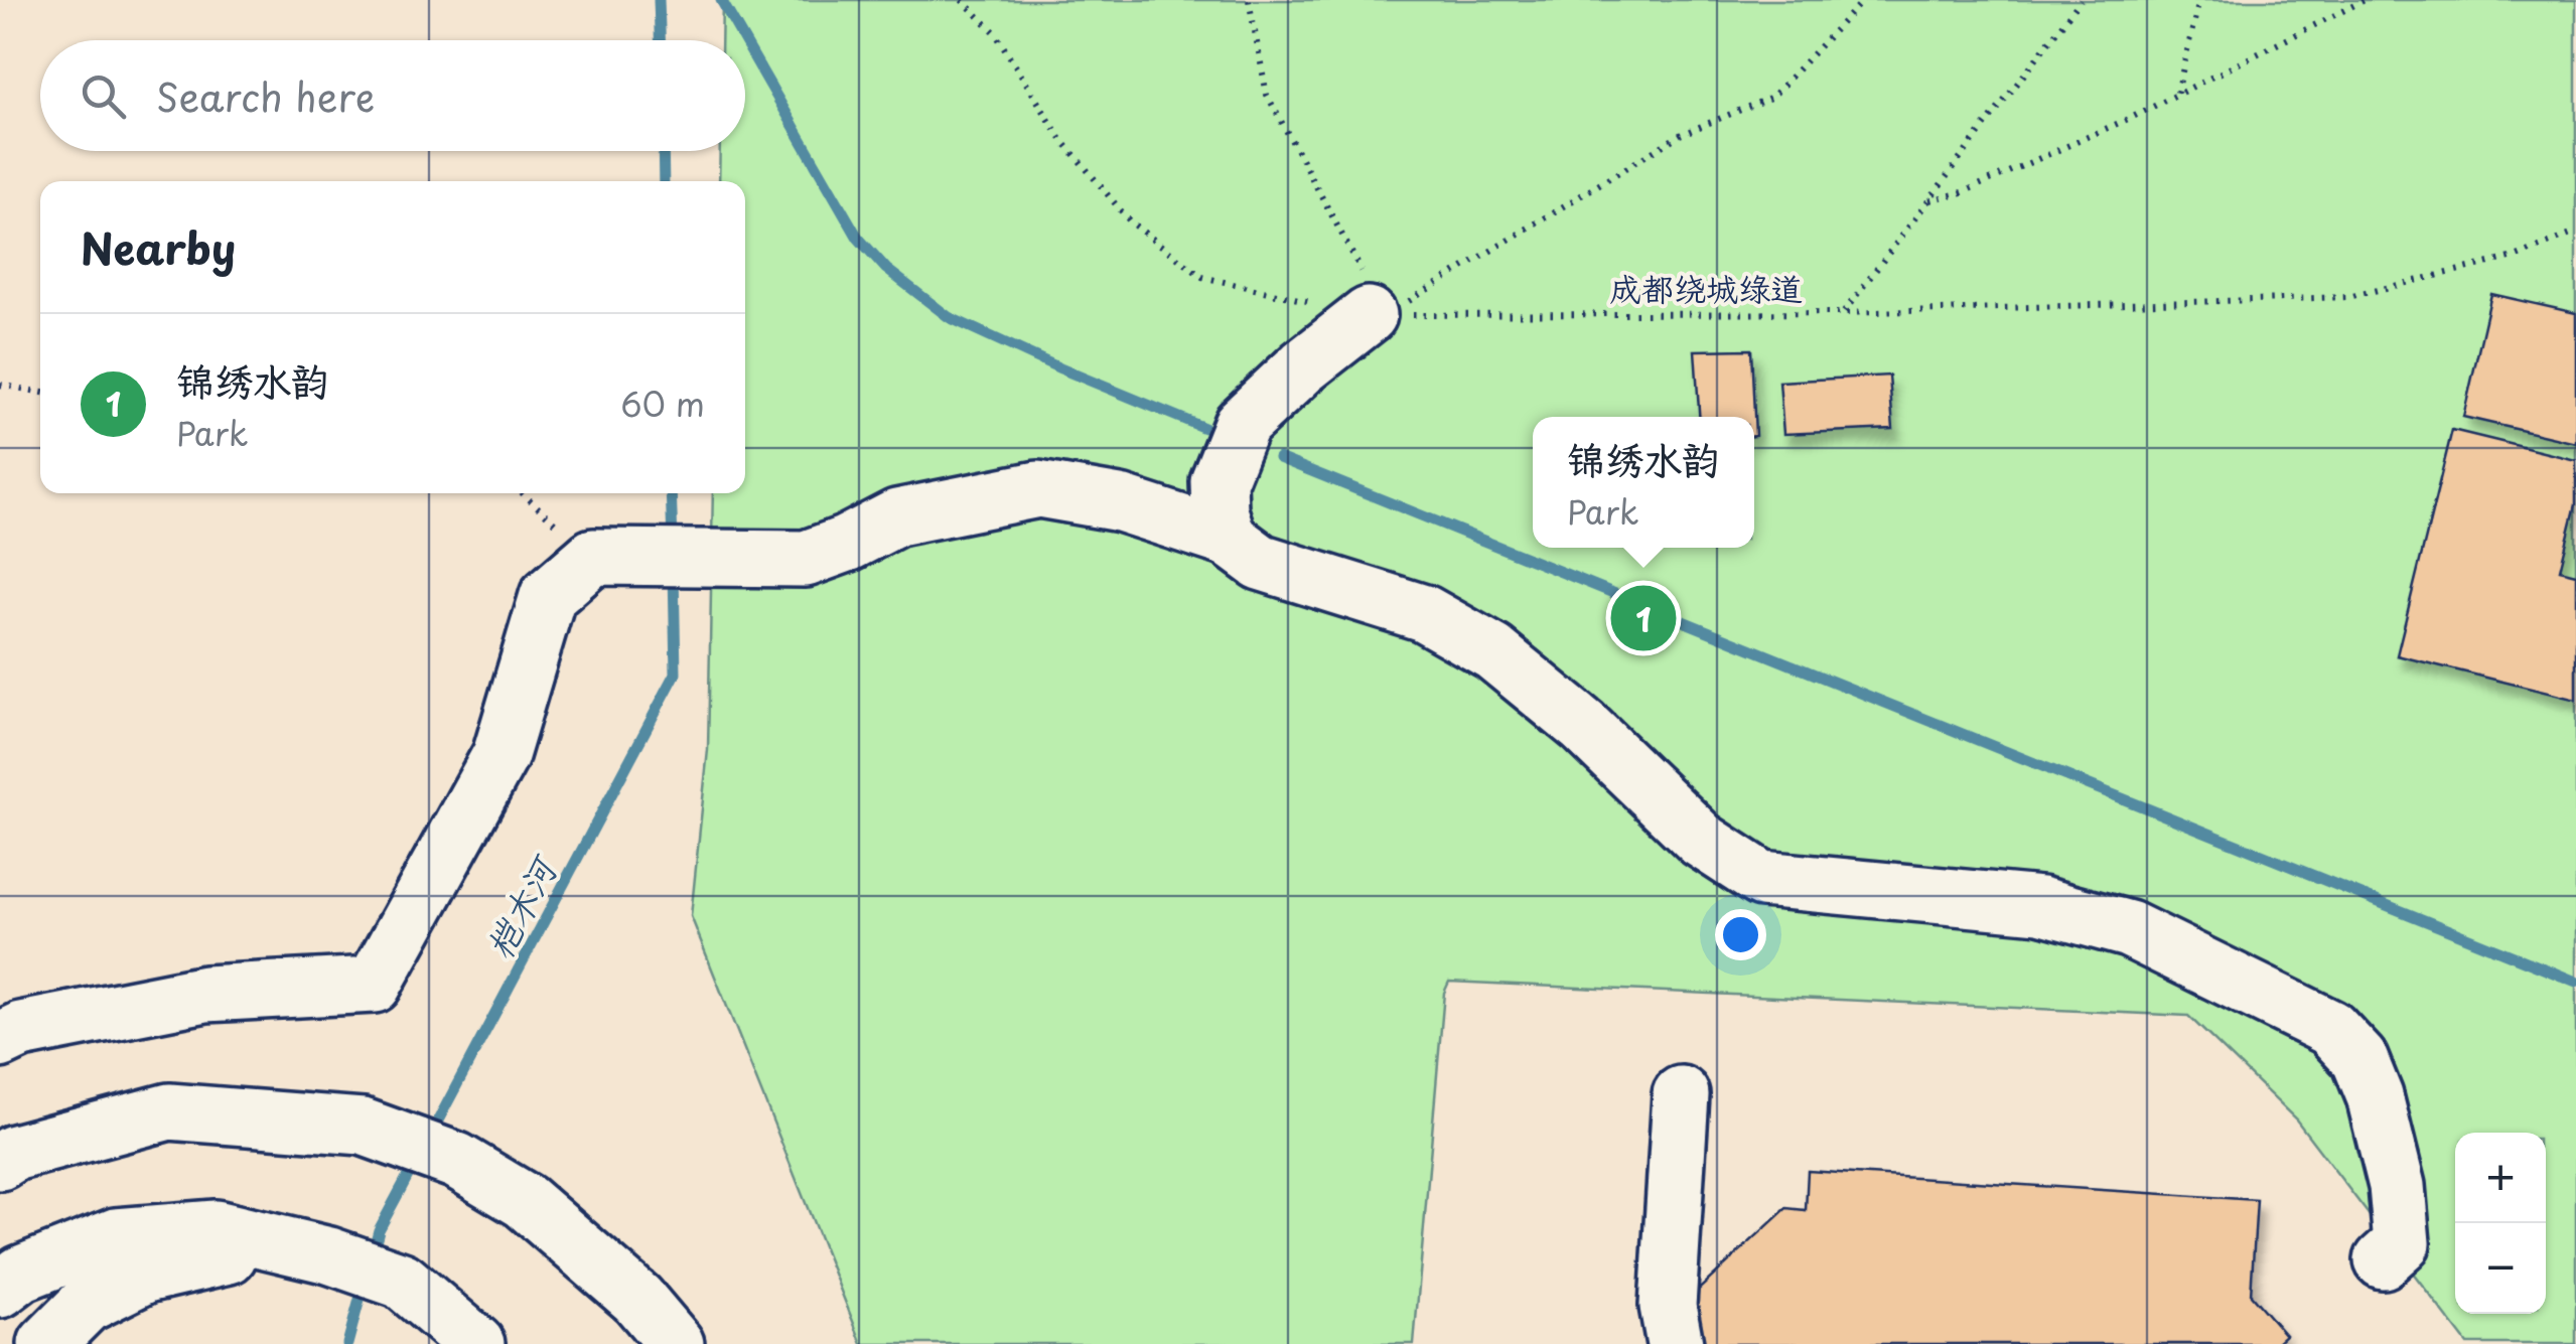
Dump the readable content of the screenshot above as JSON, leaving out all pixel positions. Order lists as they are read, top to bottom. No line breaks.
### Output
{"streets":{"path":["成都绕城绿道"]},"water":["桤木河"],"page":{"search":"Search here","heading":"Nearby","list":[{"mark":"1","name":"锦绣水韵","note":"Park","value":"60 m"}],"popup":["锦绣水韵","Park"],"pins":"1","map_buttons":["+","−"]}}
